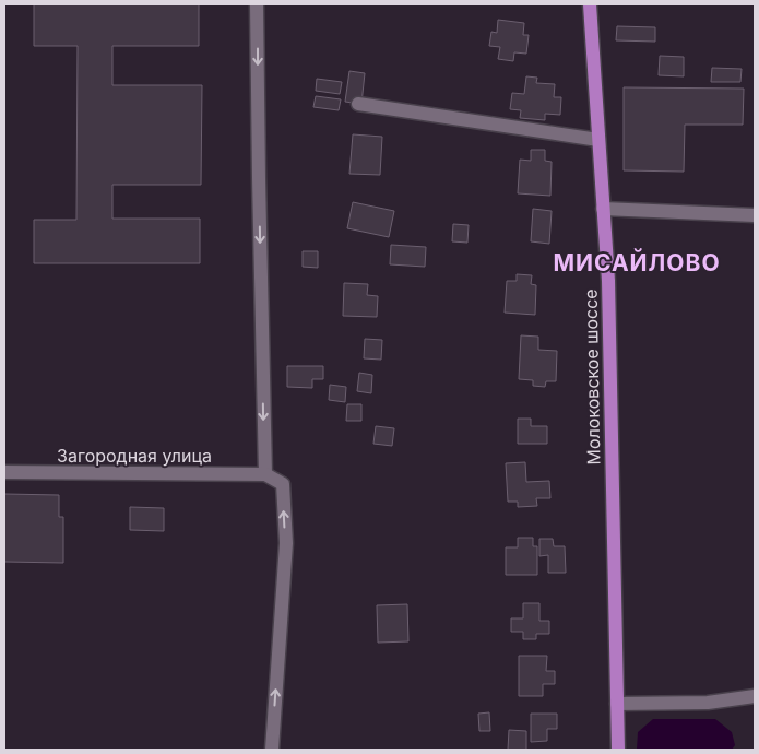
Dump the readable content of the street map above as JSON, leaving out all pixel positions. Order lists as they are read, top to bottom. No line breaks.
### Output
{"streets":{"main road":["Молоковское шоссе"],"street":["Загородная улица"]},"districts":["МИСАЙЛОВО"]}
